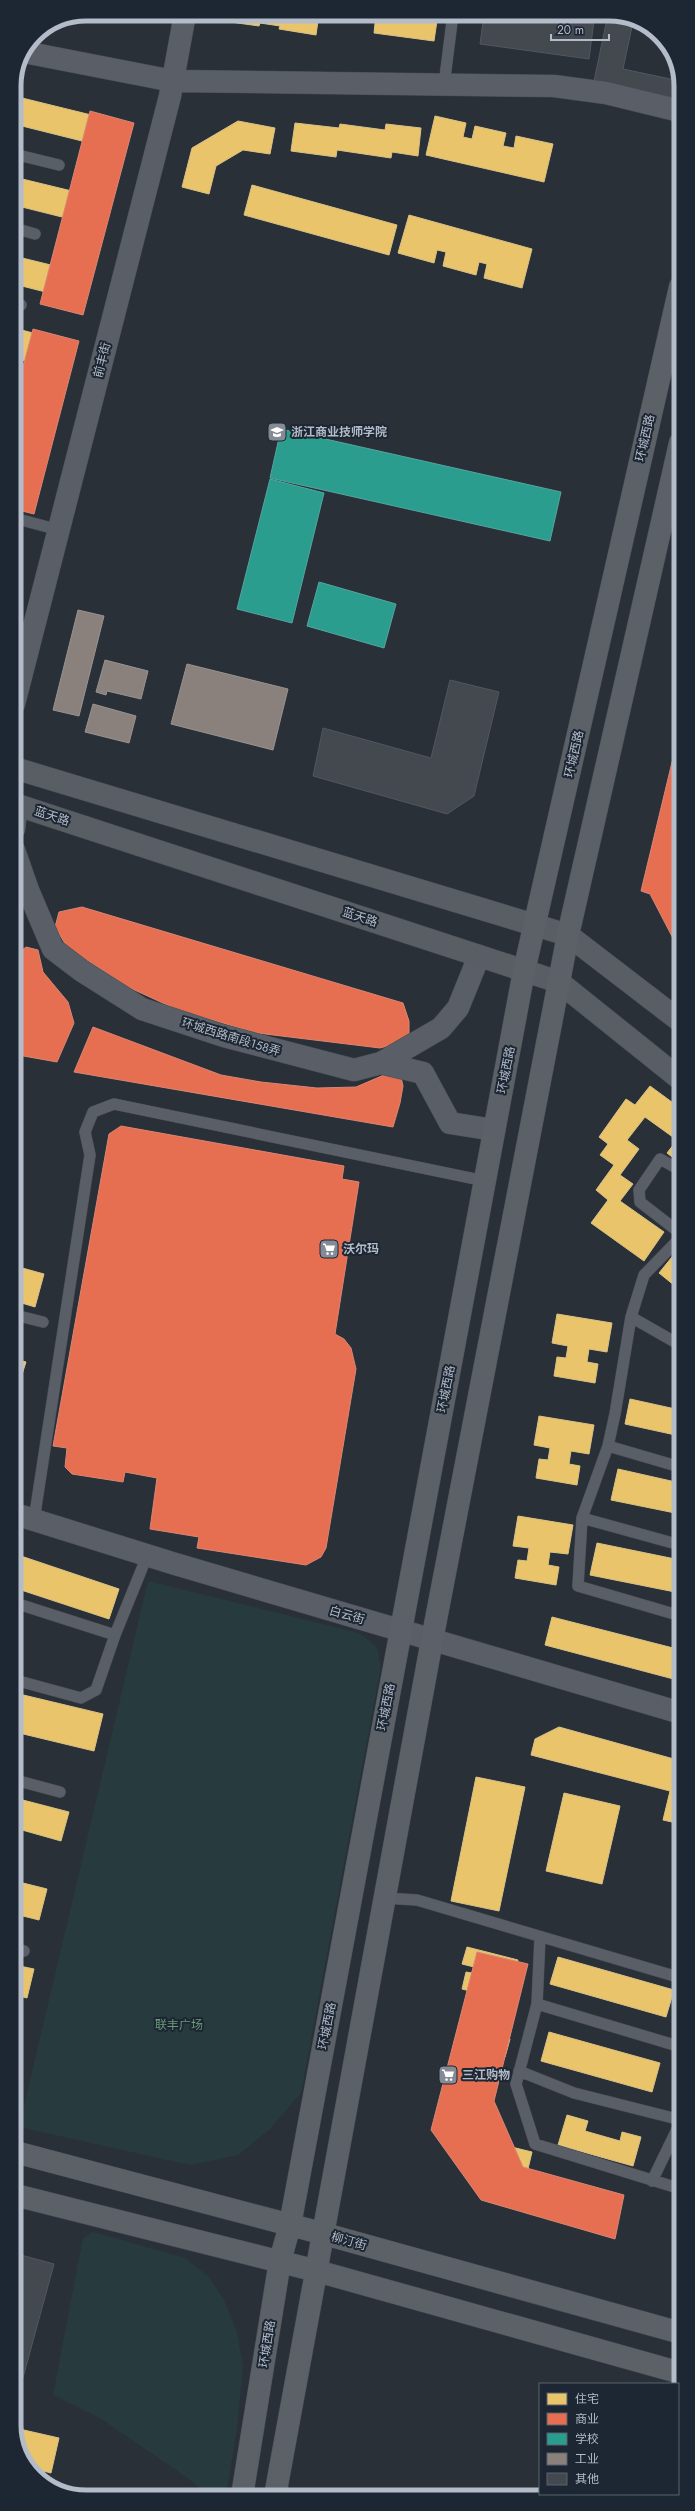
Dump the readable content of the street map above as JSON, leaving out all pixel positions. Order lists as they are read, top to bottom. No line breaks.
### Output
{"streets":{"main road":["环城西路","柳汀街"],"street":["前丰街","蓝天路","环城西路南段158弄","白云街"]},"crossings":[["环城西路","蓝天路"],["环城西路","白云街"],["环城西路","柳汀街"],["蓝天路","环城西路南段158弄"]],"parks":["联丰广场"],"places":{"school or university":["浙江商业技师学院"],"supermarket":["沃尔玛","三江购物"]},"legend":["住宅","商业","学校","工业","其他"],"scale_bar":"20 m"}
